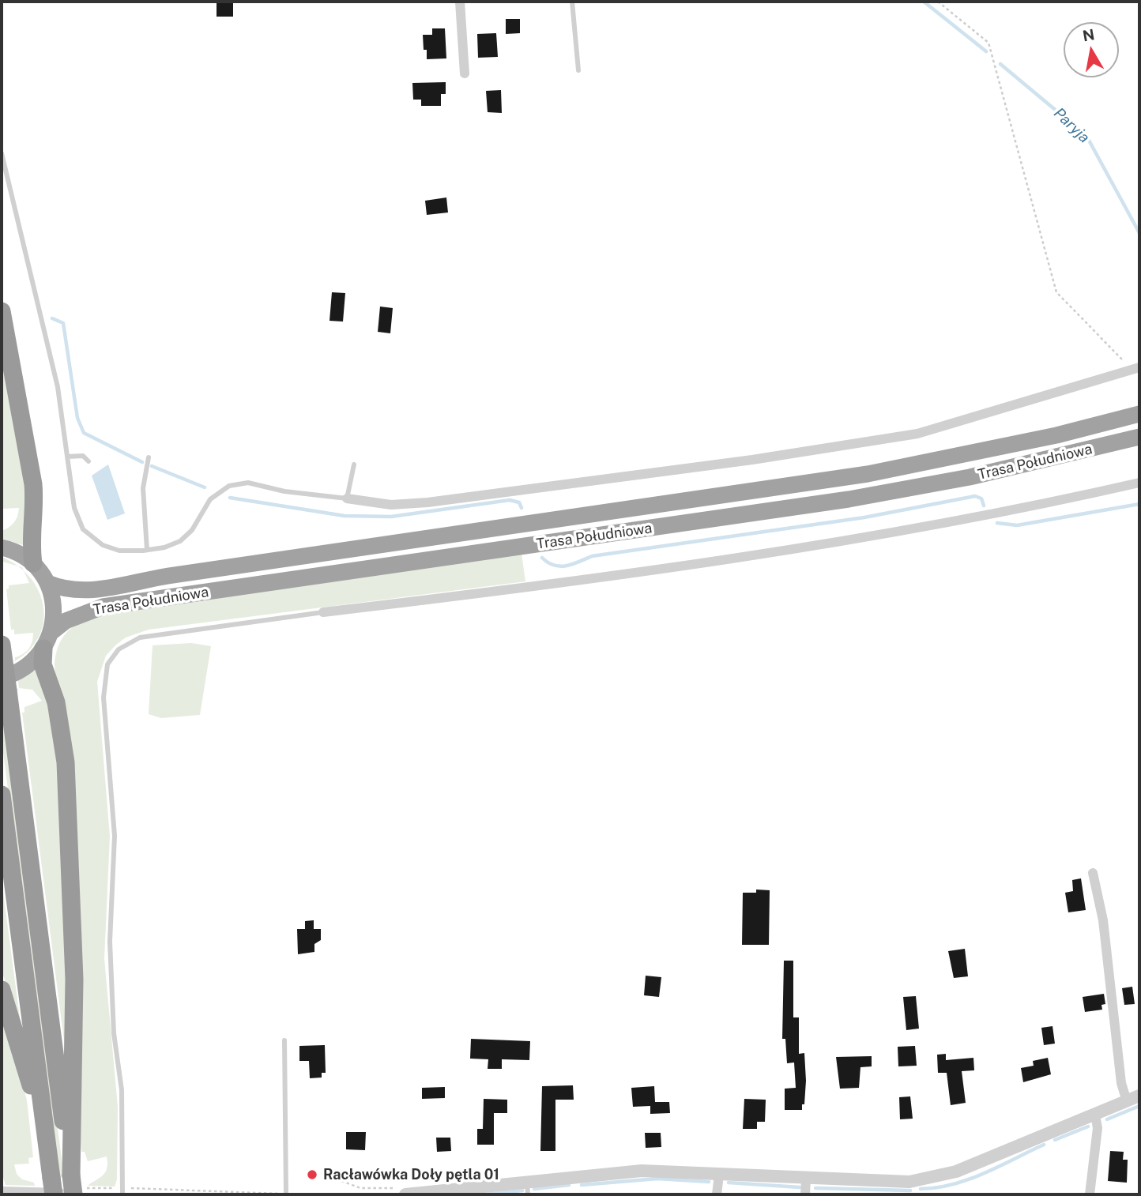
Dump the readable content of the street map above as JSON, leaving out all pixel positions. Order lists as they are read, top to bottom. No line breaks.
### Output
{"streets":{"highway":["Trasa Południowa"]},"water":["Paryja"],"places":["Racławówka Doły pętla 01"],"north":"top"}
